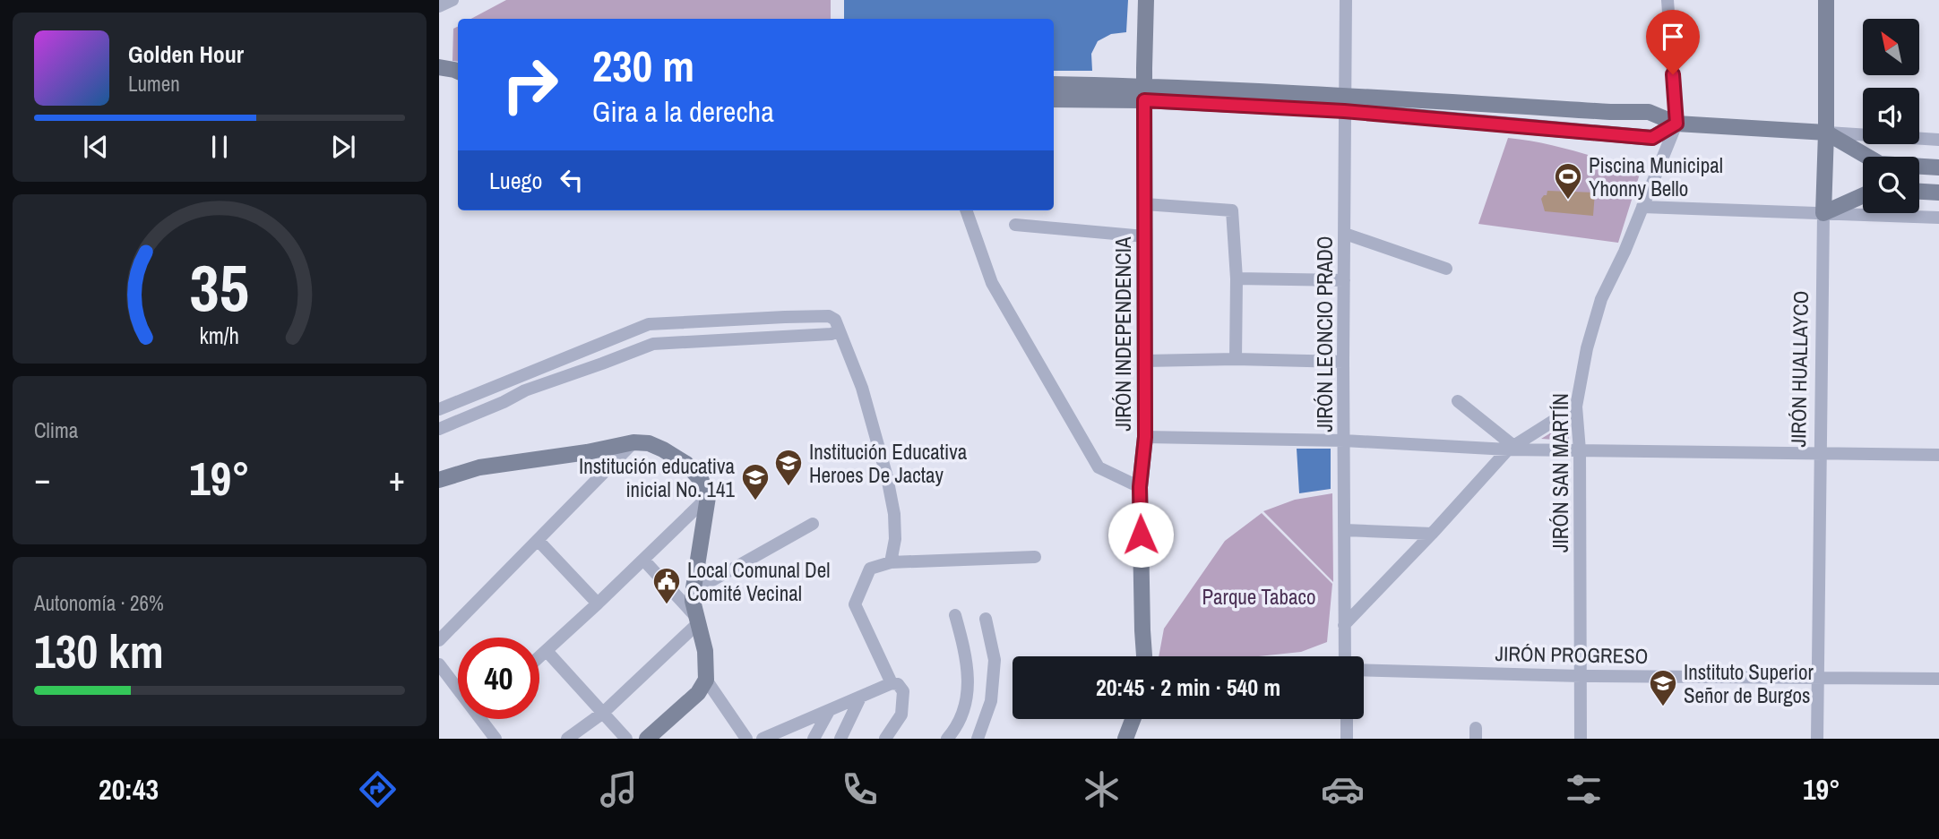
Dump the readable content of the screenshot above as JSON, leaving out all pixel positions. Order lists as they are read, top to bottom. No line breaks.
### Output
{"streets":{"street":["JIRÓN INDEPENDENCIA","JIRÓN LEONCIO PRADO","JIRÓN HUALLAYCO","JIRÓN SAN MARTÍN","JIRÓN PROGRESO"]},"crossings":[["JIRÓN HUALLAYCO","JIRÓN PROGRESO"],["JIRÓN SAN MARTÍN","JIRÓN PROGRESO"]],"parks":["Parque Tabaco"],"places":{"sports":["Piscina Municipal Yhonny Bello"],"school or university":["Institución Educativa Heroes De Jactay","Institución educativa inicial No. 141","Instituto Superior Señor de Burgos"],"public building":["Local Comunal Del Comité Vecinal"]},"north":"top left","page":{"turn":["230 m","Gira a la derecha"],"song":["Golden Hour","Lumen"],"then":"Luego","tile":["Clima",["Autonomía · 26%","130 km"]],"heat":["−","19°","+"],"limit":"40","trip":"20:45 · 2 min · 540 m","tabs":["20:43","19°"],"gauge":["35","km/h"]}}
